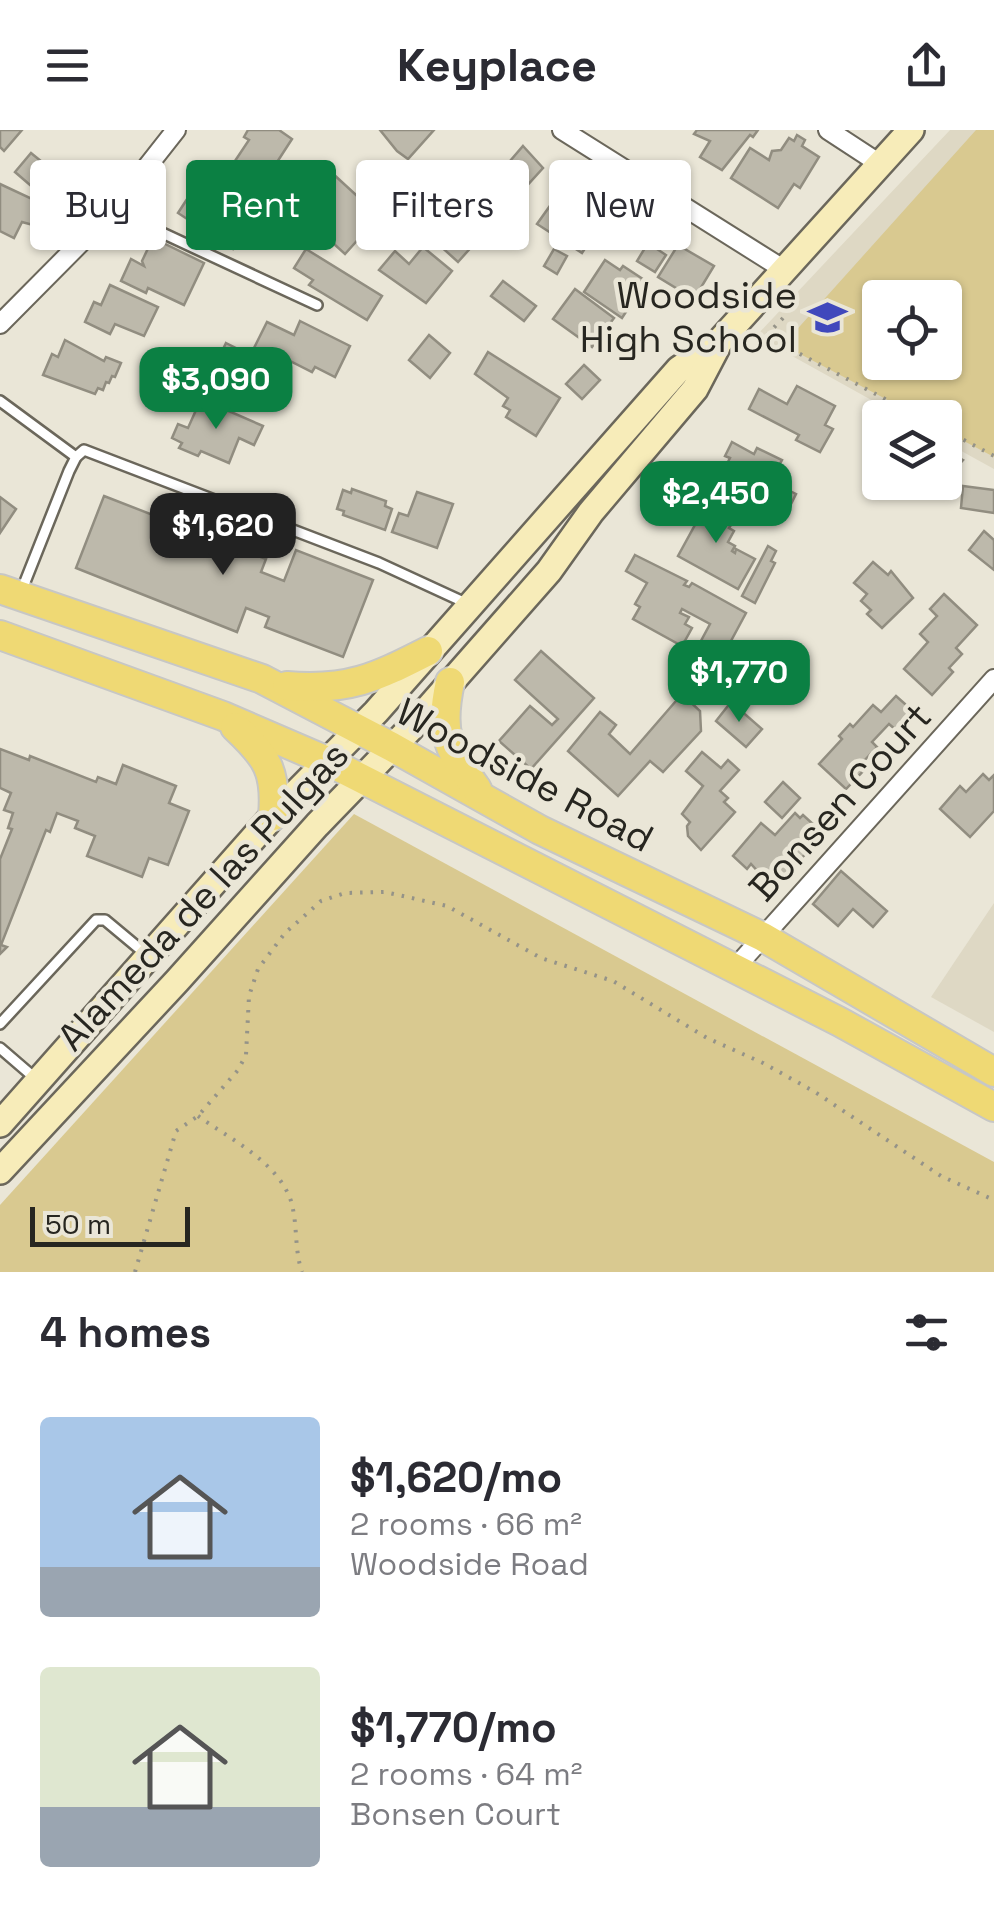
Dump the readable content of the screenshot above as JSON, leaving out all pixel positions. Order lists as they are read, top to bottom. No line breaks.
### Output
{"streets":{"main road":["Woodside Road","Alameda de las Pulgas"],"street":["Bonsen Court"]},"crossings":[["Woodside Road","Bonsen Court"],["Woodside Road","Alameda de las Pulgas"]],"places":{"school or university":["Woodside High School"]},"scale_bar":"50 m","page":{"header":"Keyplace","chip":["Buy","Rent","Filters","New"],"price":["$3,090","$2,450","$1,620","$1,770"],"scale":"50 m","heading":"4 homes","list":[{"name":"$1,620/mo","note":"2 rooms · 66 m² · Woodside Road"},{"name":"$1,770/mo","note":"2 rooms · 64 m² · Bonsen Court"}]}}
